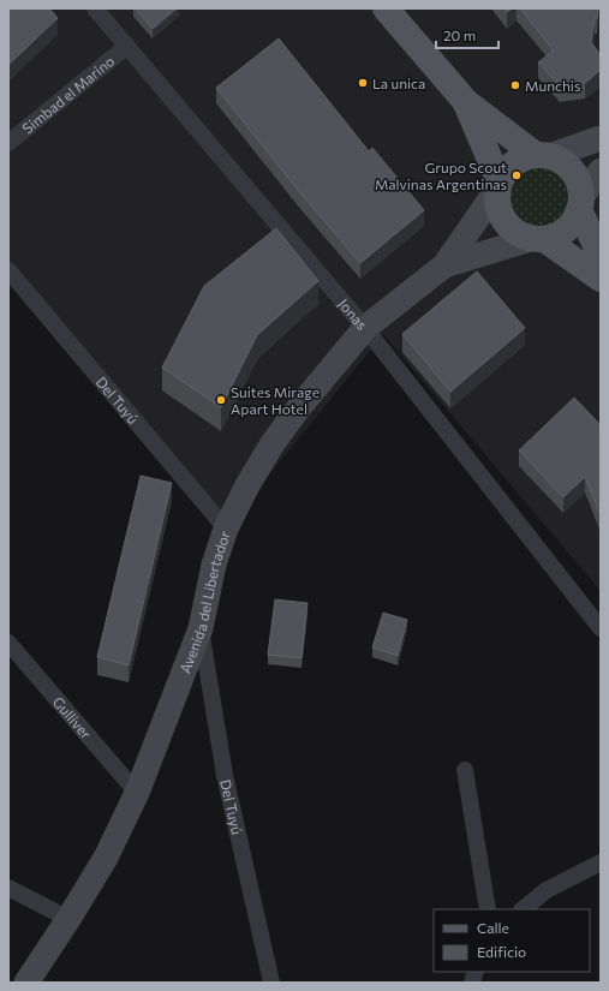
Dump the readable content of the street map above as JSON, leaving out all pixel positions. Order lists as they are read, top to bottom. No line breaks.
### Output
{"streets":{"main road":["Avenida del Libertador"],"street":["Simbad el Marino","Jonas","Del Tuyú","Gulliver"]},"crossings":[["Simbad el Marino","Jonas"],["Jonas","Avenida del Libertador"],["Del Tuyú","Avenida del Libertador"],["Avenida del Libertador","Gulliver"]],"places":["La unica","Munchis","Grupo Scout Malvinas Argentinas","Suites Mirage Apart Hotel"],"legend":["Calle","Edificio"],"scale_bar":"20 m"}
